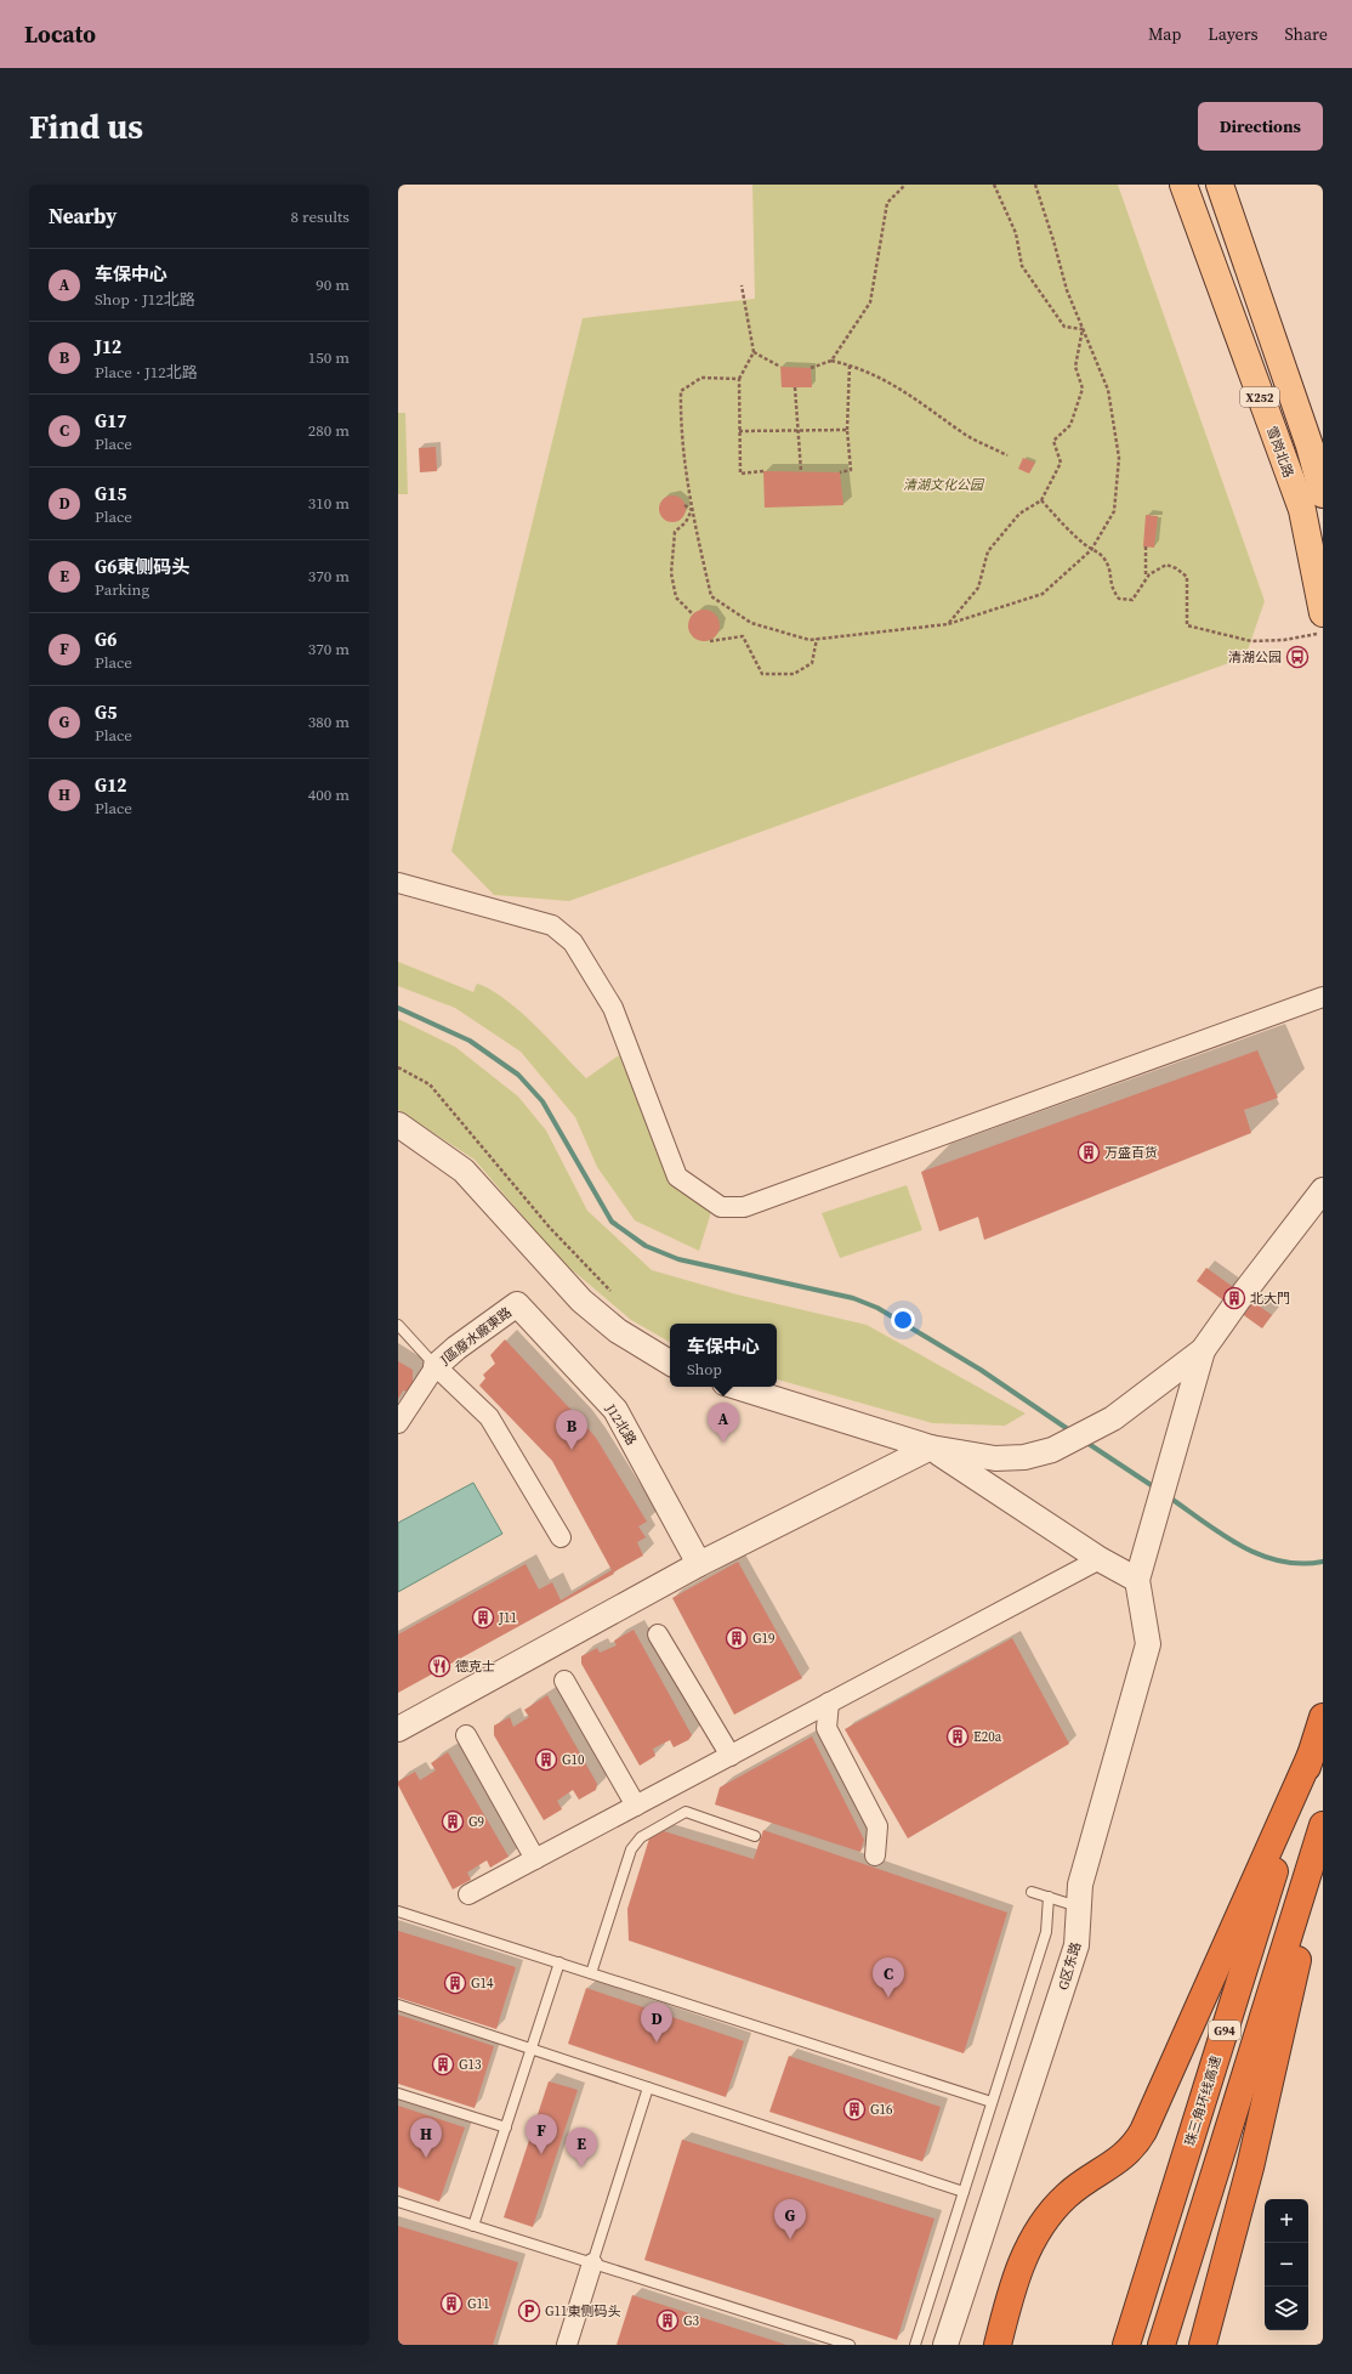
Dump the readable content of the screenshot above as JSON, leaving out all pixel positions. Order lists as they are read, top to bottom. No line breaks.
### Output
{"streets":{"highway":["G94","珠三角环线高速"],"main road":["X252","雪岗北路"],"street":["J區廢水廠東路","J12北路","G区东路"]},"crossings":[["J區廢水廠東路","J12北路"]],"parks":["清湖文化公园"],"places":{"bus stop":["清湖公园"],"building":["万盛百货","北大門","J11","G19","E20a","G10","G9","G14","G13","G16","G11","G3"],"restaurant":["德克士"],"parking":["G11東侧码头"]},"page":{"header":"Locato","nav":["Map","Layers","Share"],"buttons":"Directions","title":"Find us","heading":["Nearby","8 results"],"list":[{"mark":"A","name":"车保中心","note":"Shop · J12北路","value":"90 m"},{"mark":"B","name":"J12","note":"Place · J12北路","value":"150 m"},{"mark":"C","name":"G17","note":"Place","value":"280 m"},{"mark":"D","name":"G15","note":"Place","value":"310 m"},{"mark":"E","name":"G6東侧码头","note":"Parking","value":"370 m"},{"mark":"F","name":"G6","note":"Place","value":"370 m"},{"mark":"G","name":"G5","note":"Place","value":"380 m"},{"mark":"H","name":"G12","note":"Place","value":"400 m"}],"popup":["车保中心","Shop"],"pins":["A","B","C","D","F","H","E","G"],"map_buttons":["+","−"]}}
